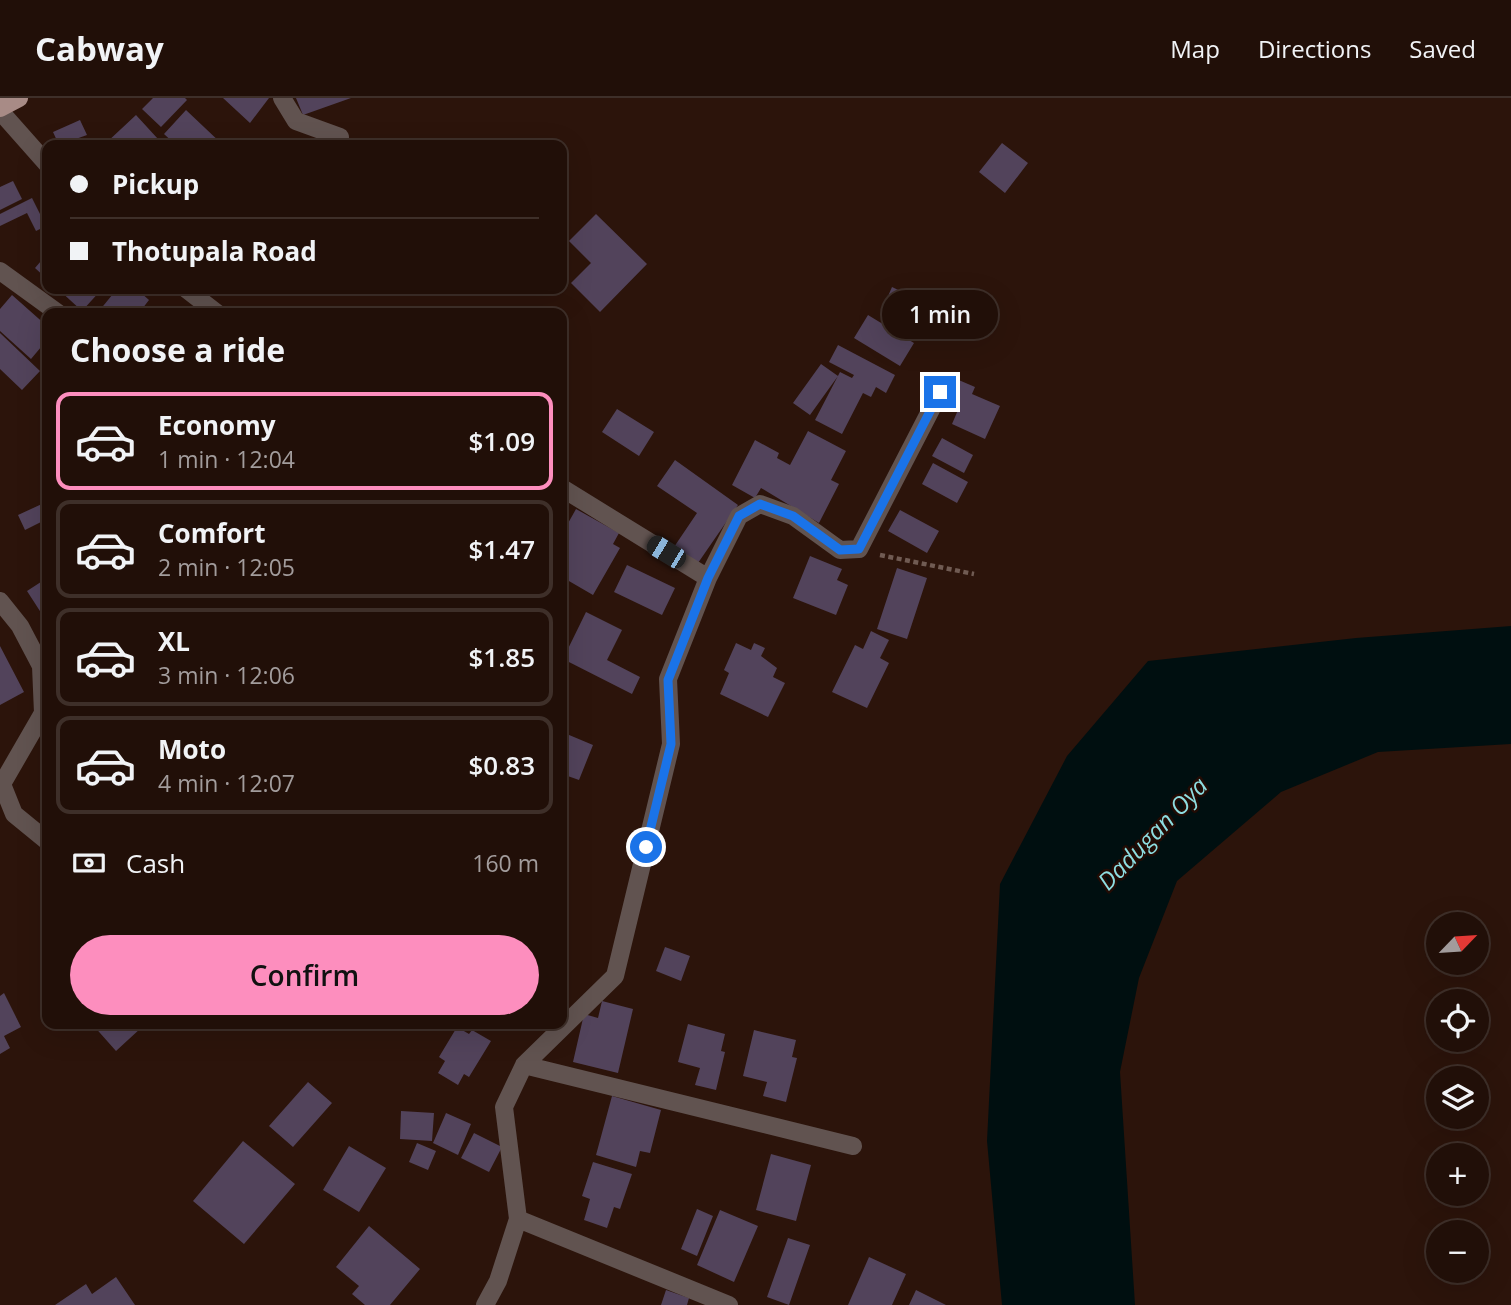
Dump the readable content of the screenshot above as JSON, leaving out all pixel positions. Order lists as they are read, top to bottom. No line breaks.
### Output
{"water":["Dadugan Oya"],"north":"top right","page":{"header":"Cabway","nav":["Map","Directions","Saved"],"banner":["Pickup","Thotupala Road"],"bubble":"1 min","heading":"Choose a ride","list":[{"name":"Economy","note":"1 min · 12:04","value":"$1.09"},{"name":"Comfort","note":"2 min · 12:05","value":"$1.47"},{"name":"XL","note":"3 min · 12:06","value":"$1.85"},{"name":"Moto","note":"4 min · 12:07","value":"$0.83"}],"pay":["Cash","160 m"],"map_buttons":["+","−"],"buttons":"Confirm"}}
